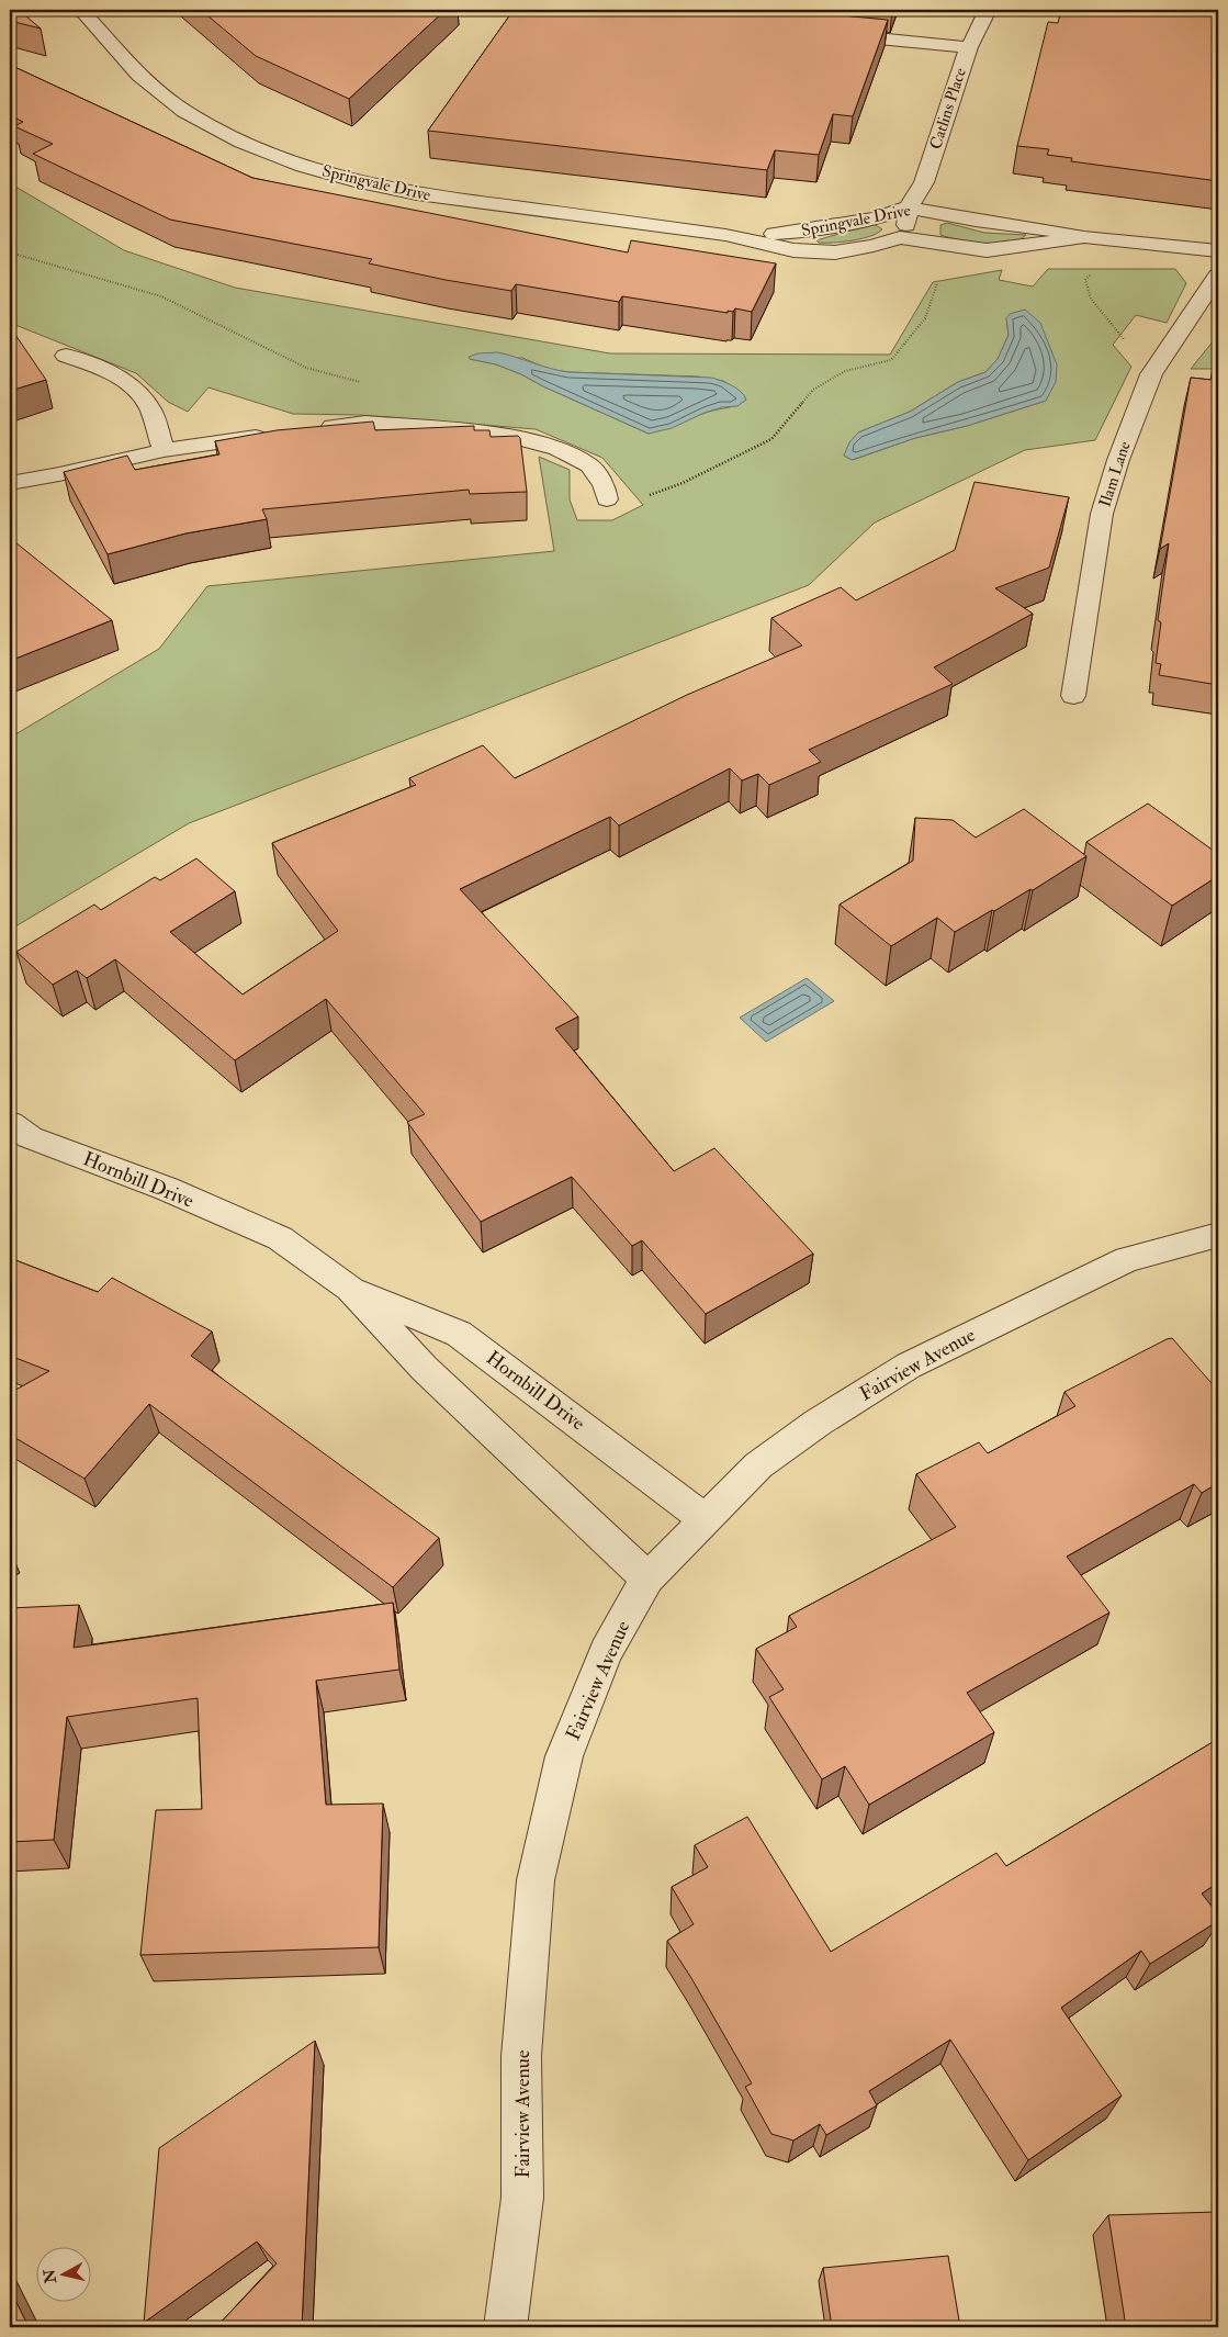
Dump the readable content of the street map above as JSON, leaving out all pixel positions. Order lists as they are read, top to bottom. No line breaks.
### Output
{"streets":{"street":["Catlins Place","Springvale Drive","Ilam Lane","Hornbill Drive","Fairview Avenue"]},"crossings":[["Catlins Place","Springvale Drive"],["Hornbill Drive","Fairview Avenue"]],"north":"left"}
